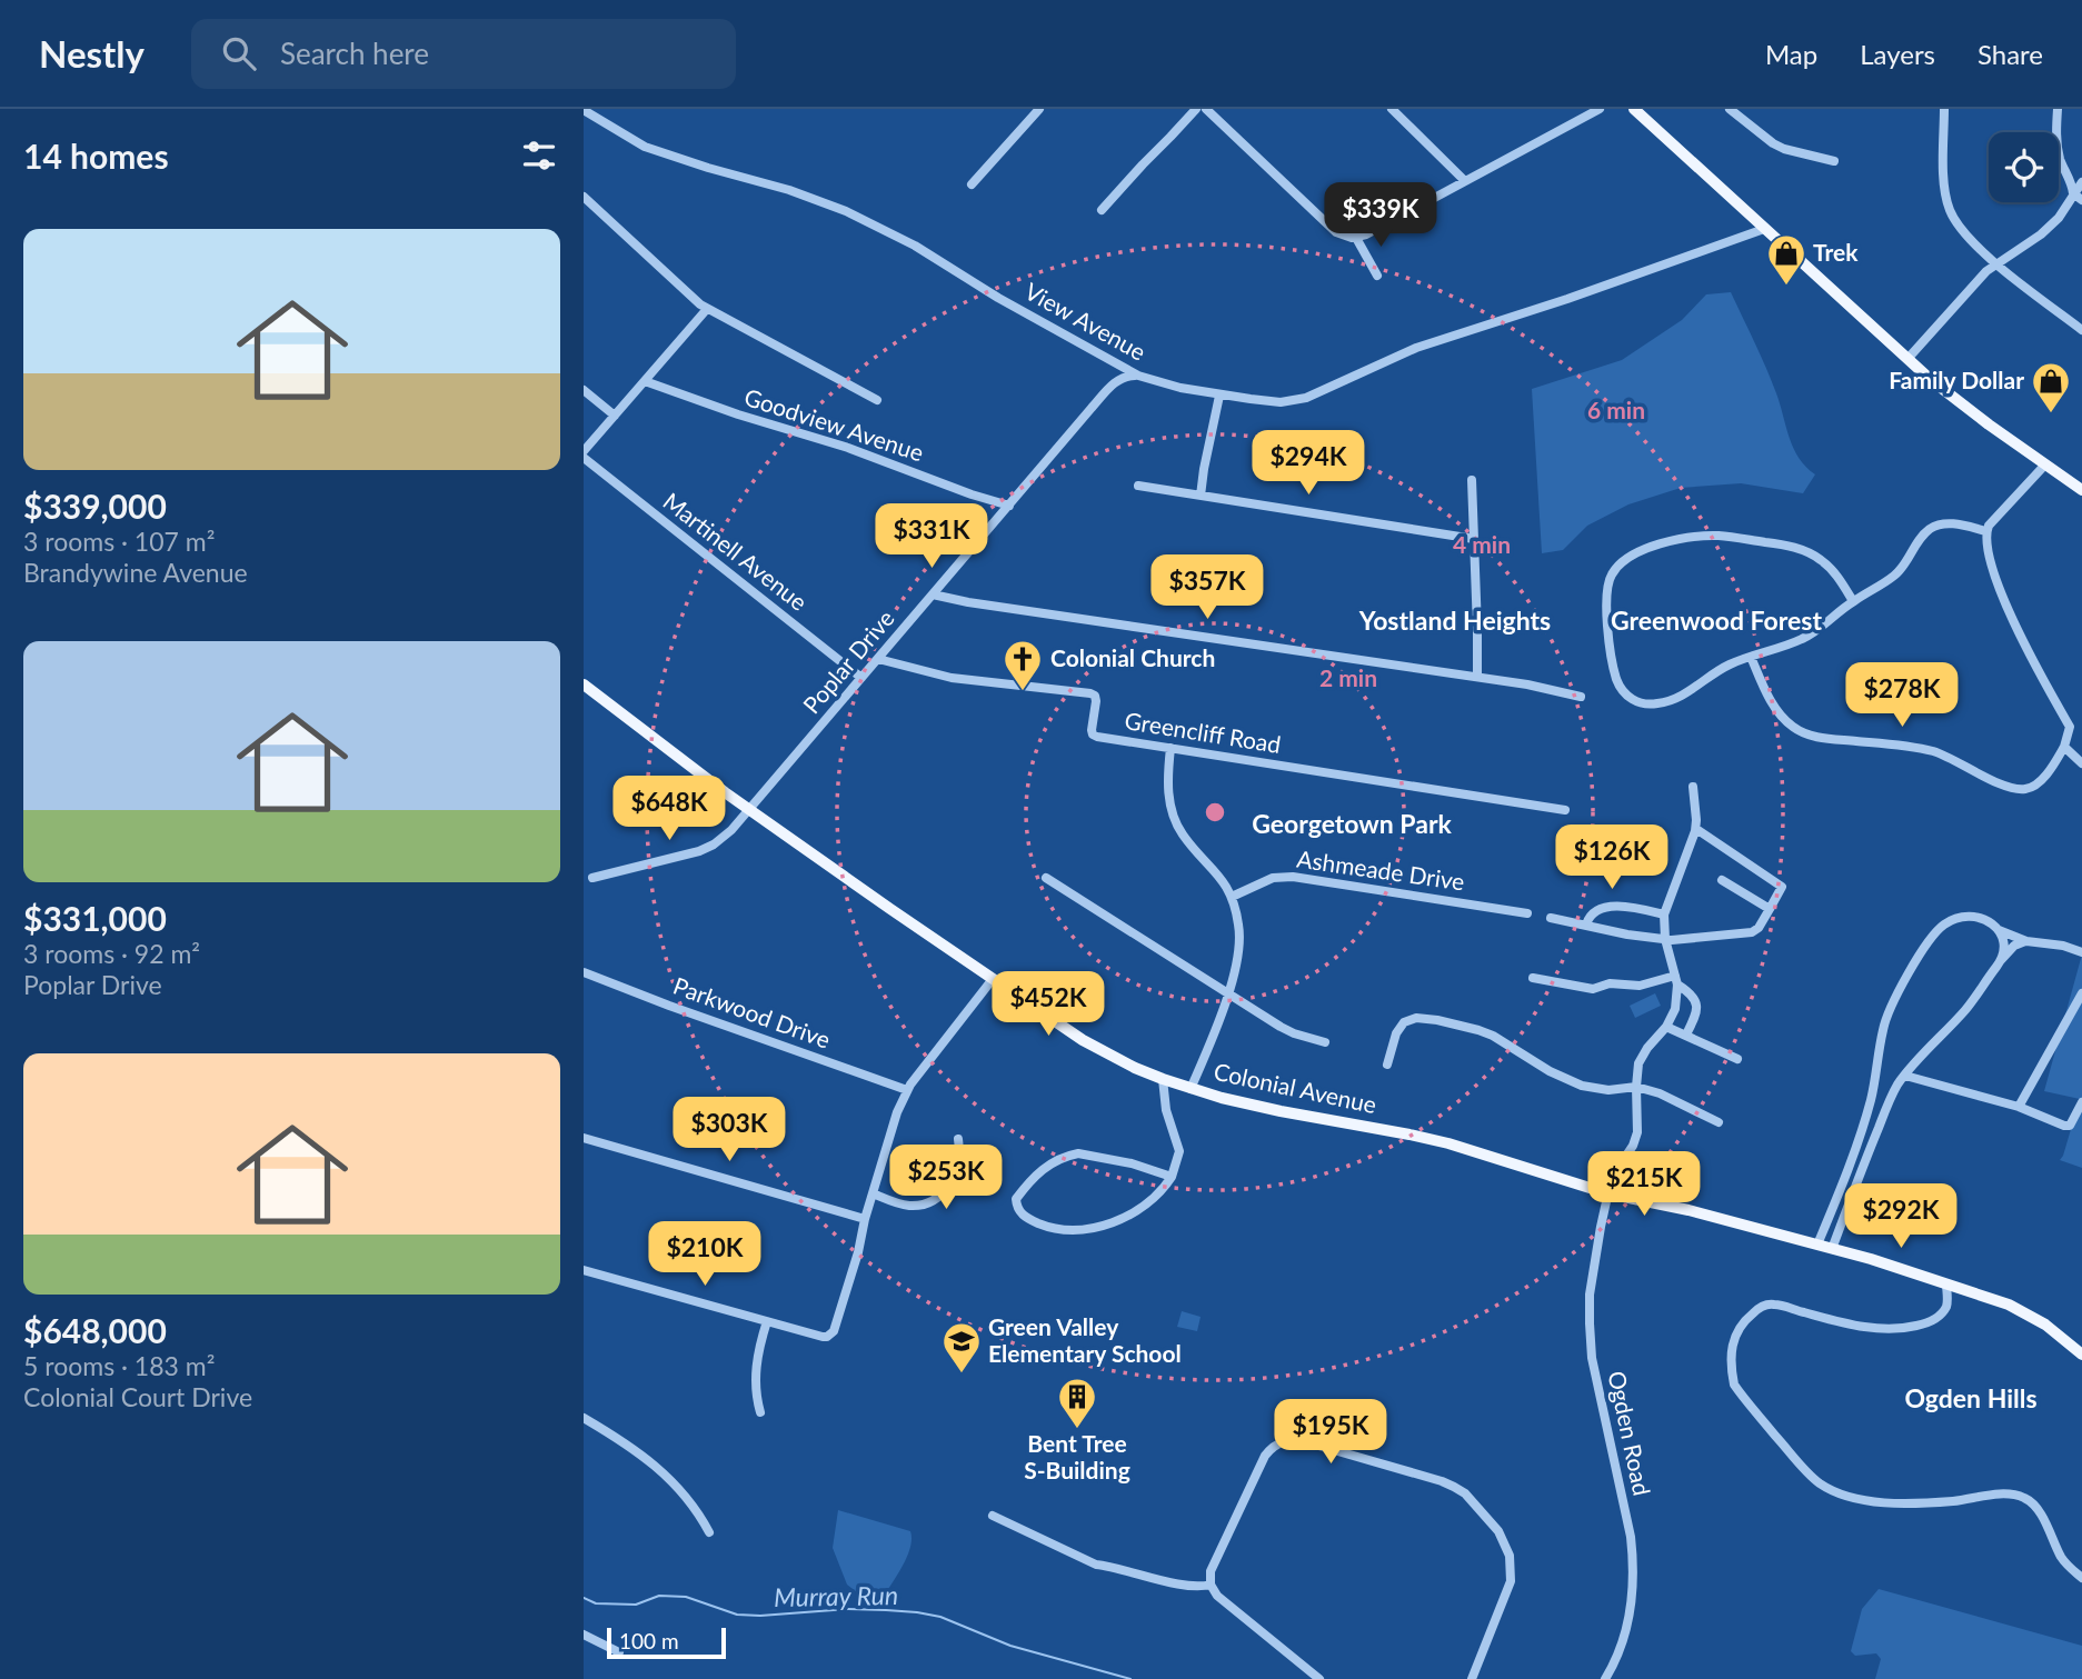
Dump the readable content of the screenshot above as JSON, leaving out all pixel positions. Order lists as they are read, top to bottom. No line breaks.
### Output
{"streets":{"main road":["Colonial Avenue"],"street":["View Avenue","Goodview Avenue","Martinell Avenue","Poplar Drive","Greencliff Road","Ashmeade Drive","Parkwood Drive","Ogden Road"]},"crossings":[["View Avenue","Poplar Drive"],["Goodview Avenue","Poplar Drive"],["Martinell Avenue","Poplar Drive"],["Poplar Drive","Greencliff Road"],["Poplar Drive","Colonial Avenue"],["Colonial Avenue","Ogden Road"]],"districts":["Yostland Heights","Greenwood Forest","Georgetown Park","Ogden Hills"],"water":["Murray Run"],"places":{"shop":["Trek","Family Dollar"],"church":["Colonial Church"],"school or university":["Green Valley Elementary School"],"building":["Bent Tree S-Building"]},"scale_bar":"100 m","page":{"header":"Nestly","search":"Search here","nav":["Map","Layers","Share"],"heading":"14 homes","price":["$339K","$294K","$331K","$357K","$278K","$648K","$126K","$452K","$303K","$253K","$215K","$292K","$210K","$195K"],"list":[{"name":"$339,000","note":"3 rooms · 107 m² · Brandywine Avenue"},{"name":"$331,000","note":"3 rooms · 92 m² · Poplar Drive"},{"name":"$648,000","note":"5 rooms · 183 m² · Colonial Court Drive"}],"scale":"100 m"},"rings":["6 min","4 min","2 min"]}
